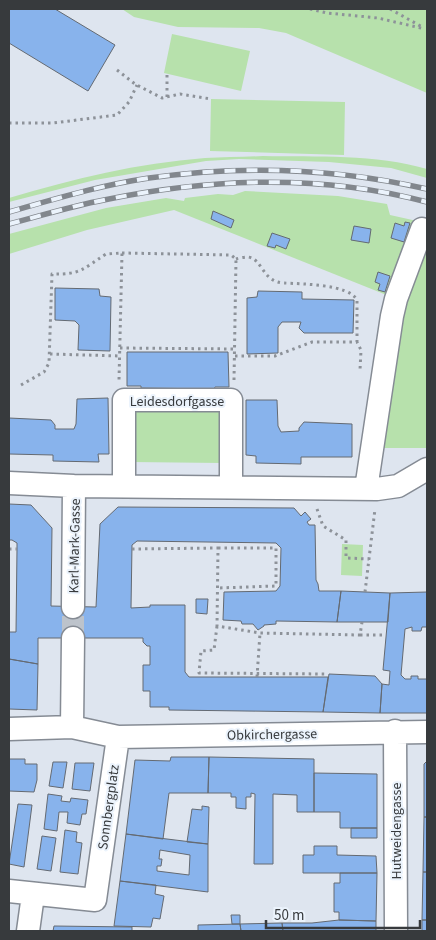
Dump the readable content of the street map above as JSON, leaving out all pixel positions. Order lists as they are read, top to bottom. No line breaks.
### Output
{"streets":{"street":["Leidesdorfgasse","Karl-Mark-Gasse","Obkirchergasse","Sonnbergplatz","Hutweidengasse"]},"crossings":[["Obkirchergasse","Sonnbergplatz"],["Obkirchergasse","Hutweidengasse"]],"scale_bar":"50 m"}
